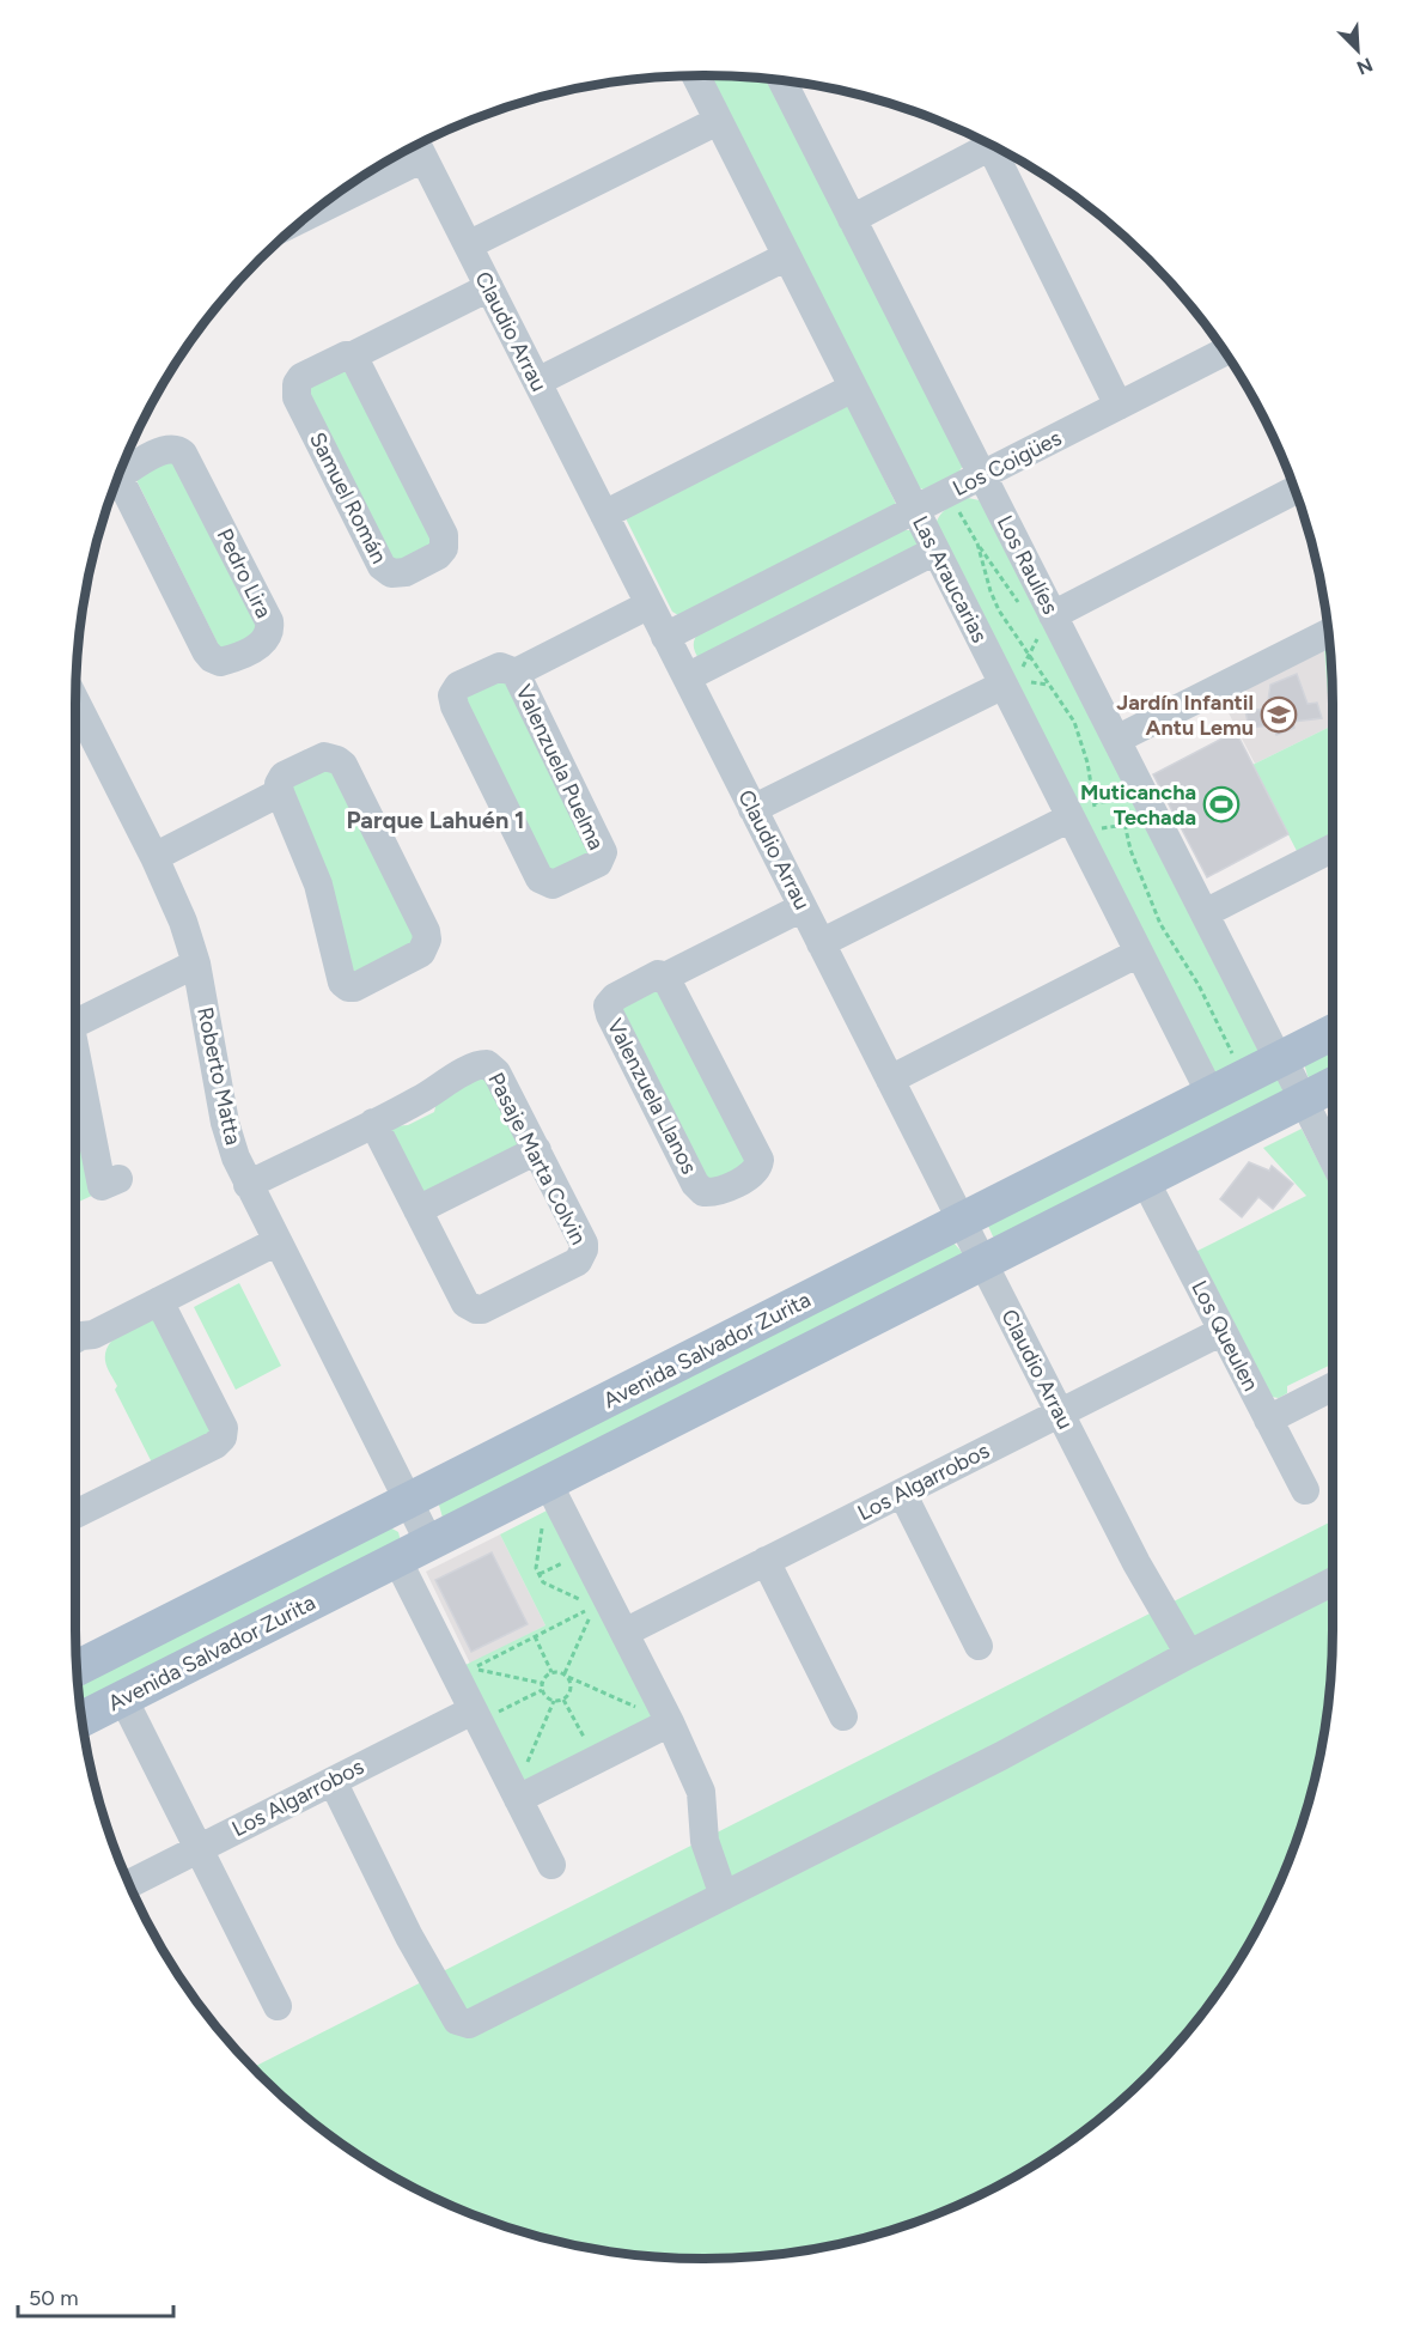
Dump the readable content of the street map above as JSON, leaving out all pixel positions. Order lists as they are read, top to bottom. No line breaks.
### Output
{"streets":{"main road":["Avenida Salvador Zurita"],"street":["Claudio Arrau","Los Coigües","Samuel Román","Los Raulíes","Pedro Lira","Las Araucarias","Valenzuela Puelma","Roberto Matta","Valenzuela Llanos","Pasaje Marta Colvin","Los Queulen","Los Algarrobos"]},"crossings":[["Claudio Arrau","Los Coigües"],["Claudio Arrau","Samuel Román"],["Claudio Arrau","Valenzuela Puelma"],["Claudio Arrau","Valenzuela Llanos"],["Claudio Arrau","Avenida Salvador Zurita"],["Claudio Arrau","Los Algarrobos"],["Los Coigües","Los Raulíes"],["Los Coigües","Las Araucarias"],["Los Raulíes","Avenida Salvador Zurita"],["Las Araucarias","Avenida Salvador Zurita"],["Roberto Matta","Avenida Salvador Zurita"],["Los Queulen","Avenida Salvador Zurita"],["Los Queulen","Los Algarrobos"]],"districts":["Parque Lahuén 1"],"places":{"school or university":["Jardín Infantil Antu Lemu"],"sports":["Muticancha Techada"]},"scale_bar":"50 m","north":"bottom right"}
